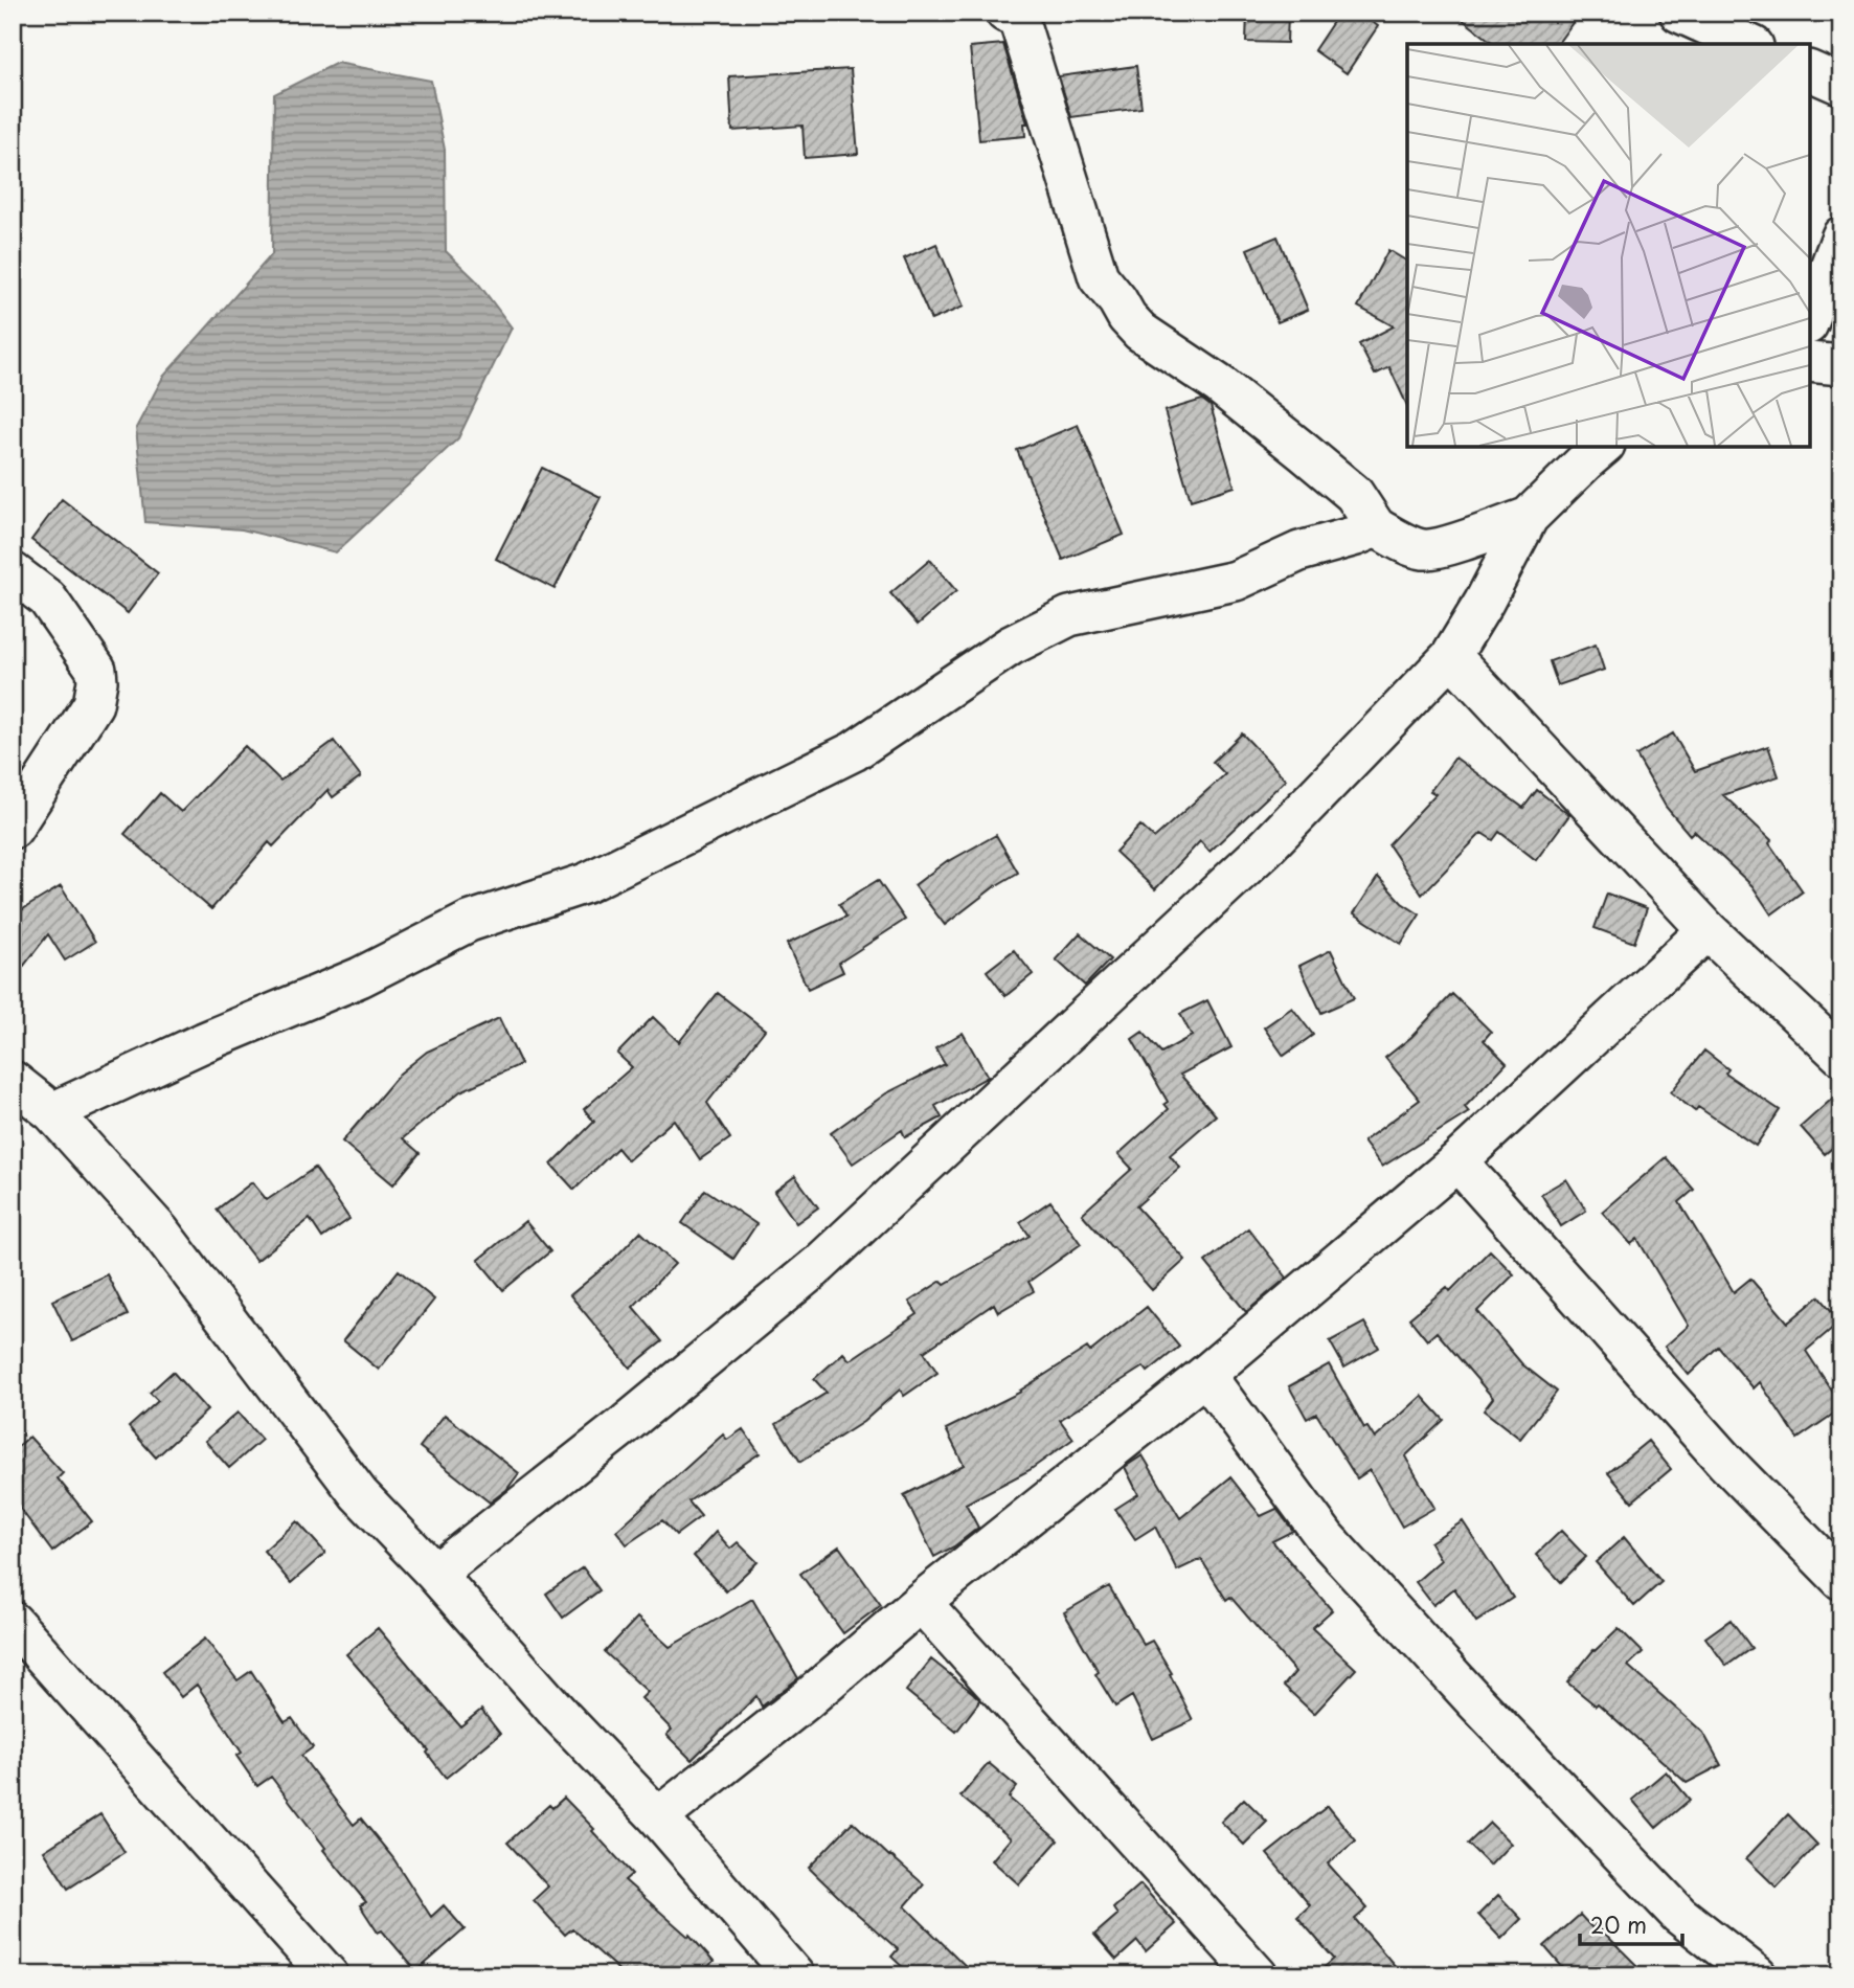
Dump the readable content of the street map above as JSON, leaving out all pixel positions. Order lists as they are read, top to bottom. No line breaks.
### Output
{"scale_bar":"20 m"}
